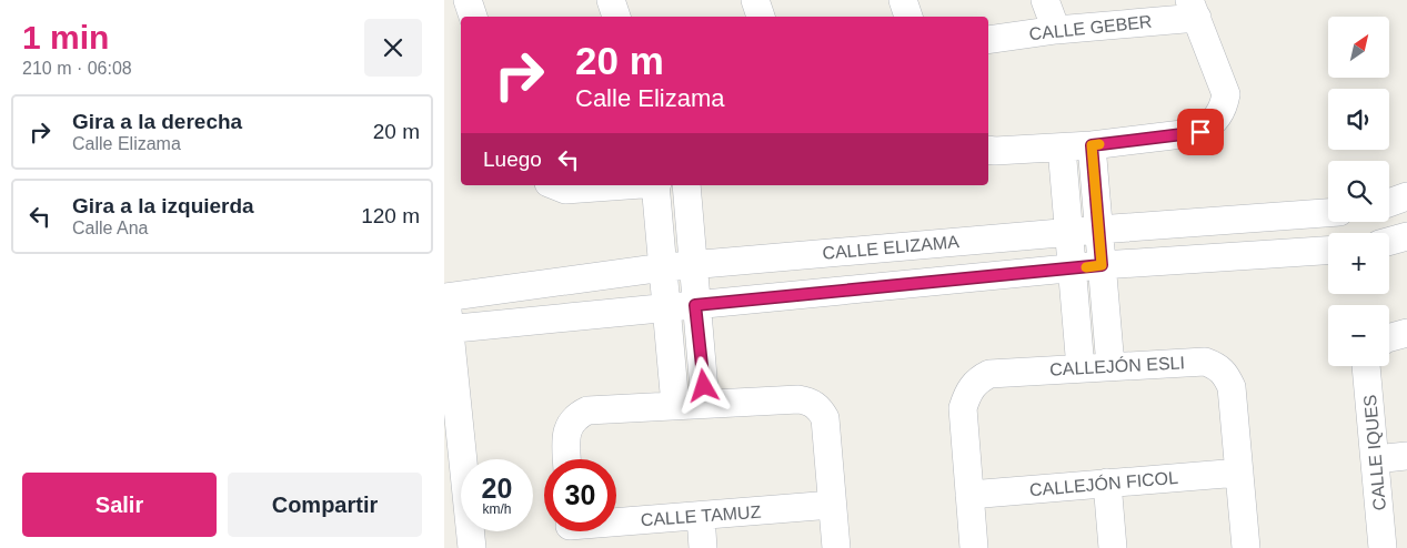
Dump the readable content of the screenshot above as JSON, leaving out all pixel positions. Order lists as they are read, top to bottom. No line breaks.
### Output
{"streets":{"street":["CALLE GEBER","CALLE ELIZAMA","CALLEJÓN ESLI","CALLE IQUES","CALLEJÓN FICOL","CALLE TAMUZ"]},"crossings":[["CALLEJÓN ESLI","CALLEJÓN FICOL"]],"north":"top right","page":{"heading":["1 min","210 m · 06:08"],"map_buttons":["+","−"],"turn":["20 m","Calle Elizama"],"list":[{"name":"Gira a la derecha","note":"Calle Elizama","value":"20 m"},{"name":"Gira a la izquierda","note":"Calle Ana","value":"120 m"}],"then":"Luego","speed":"20 km/h","limit":"30","buttons":["Salir","Compartir"]}}
